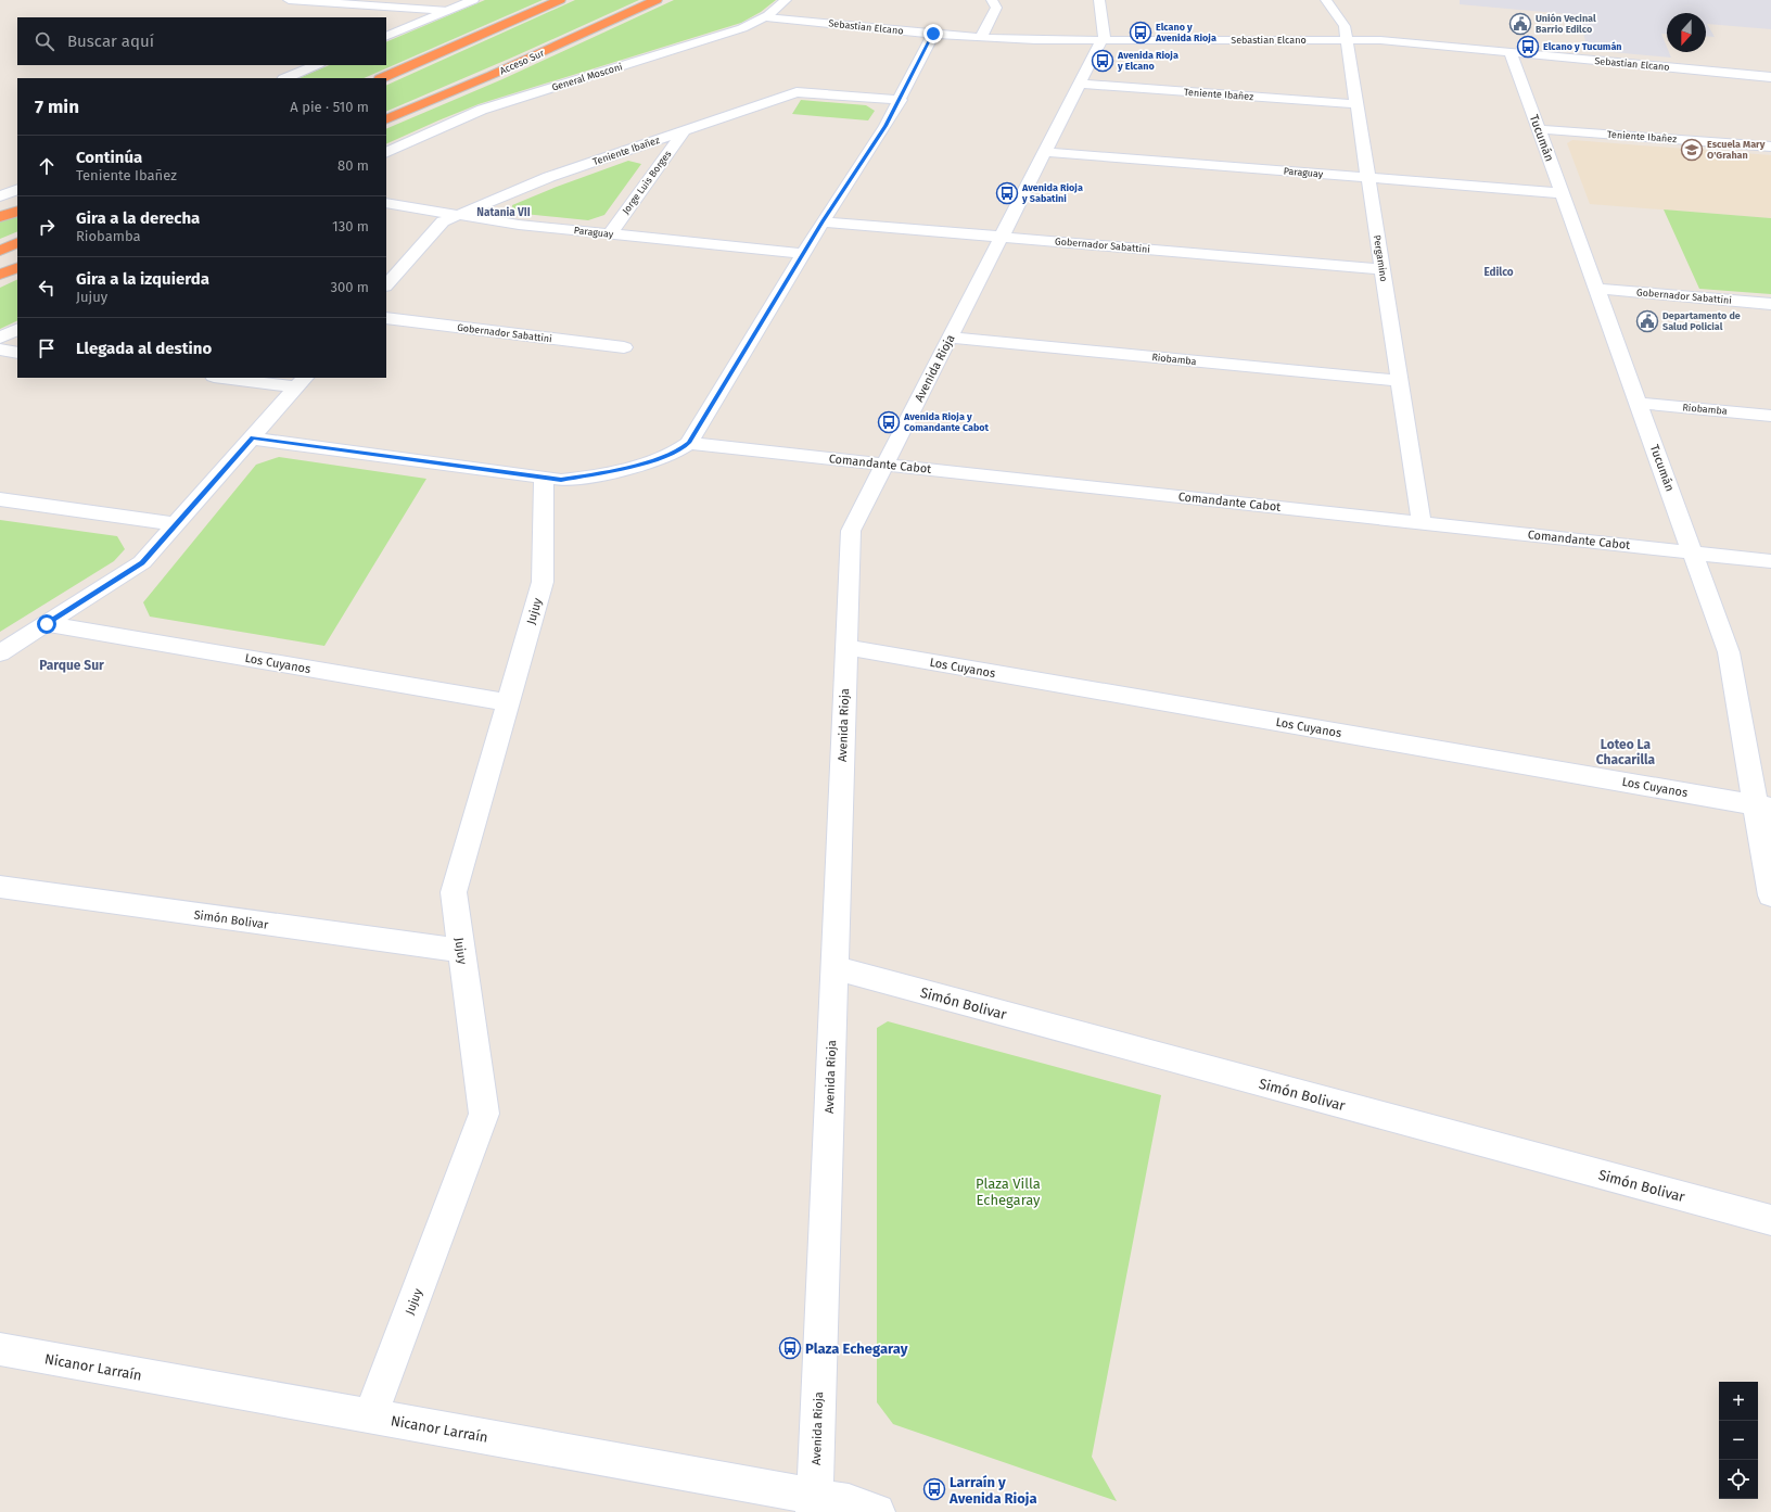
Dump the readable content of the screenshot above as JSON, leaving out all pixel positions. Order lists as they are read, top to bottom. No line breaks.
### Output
{"streets":{"highway":["Acceso Sur"],"street":["Sebastian Elcano","General Mosconi","Teniente Ibañez","Tucumán","Paraguay","Jorge Luis Borges","Gobernador Sabattini","Pergamino","Riobamba","Avenida Rioja","Comandante Cabot","Jujuy","Los Cuyanos","Simón Bolivar","Nicanor Larraín"]},"crossings":[["Sebastian Elcano","General Mosconi"],["Sebastian Elcano","Tucumán"],["Sebastian Elcano","Pergamino"],["Sebastian Elcano","Avenida Rioja"],["Teniente Ibañez","Tucumán"],["Teniente Ibañez","Paraguay"],["Teniente Ibañez","Jorge Luis Borges"],["Teniente Ibañez","Pergamino"],["Teniente Ibañez","Avenida Rioja"],["Tucumán","Paraguay"],["Tucumán","Gobernador Sabattini"],["Tucumán","Riobamba"],["Tucumán","Comandante Cabot"],["Tucumán","Los Cuyanos"],["Paraguay","Jorge Luis Borges"],["Paraguay","Pergamino"],["Paraguay","Avenida Rioja"],["Gobernador Sabattini","Pergamino"],["Gobernador Sabattini","Avenida Rioja"],["Pergamino","Riobamba"],["Pergamino","Comandante Cabot"],["Riobamba","Avenida Rioja"],["Avenida Rioja","Comandante Cabot"],["Avenida Rioja","Los Cuyanos"],["Avenida Rioja","Simón Bolivar"],["Avenida Rioja","Nicanor Larraín"],["Jujuy","Los Cuyanos"],["Jujuy","Simón Bolivar"],["Jujuy","Nicanor Larraín"]],"districts":["Natania VII","Edilco","Parque Sur","Loteo La Chacarilla"],"parks":["Plaza Villa Echegaray"],"places":{"public building":["Unión Vecinal Barrio Edilco","Departamento de Salud Policial"],"bus stop":["Elcano y Avenida Rioja","Elcano y Tucumán","Avenida Rioja y Elcano","Avenida Rioja y Sabatini","Avenida Rioja y Comandante Cabot","Plaza Echegaray","Larraín y Avenida Rioja"],"school or university":["Escuela Mary O'Grahan"]},"north":"bottom","page":{"search":"Buscar aquí","heading":["7 min","A pie · 510 m"],"list":[["Continúa","Teniente Ibañez","80 m"],["Gira a la derecha","Riobamba","130 m"],["Gira a la izquierda","Jujuy","300 m"],"Llegada al destino"],"map_buttons":["+","−"]}}
